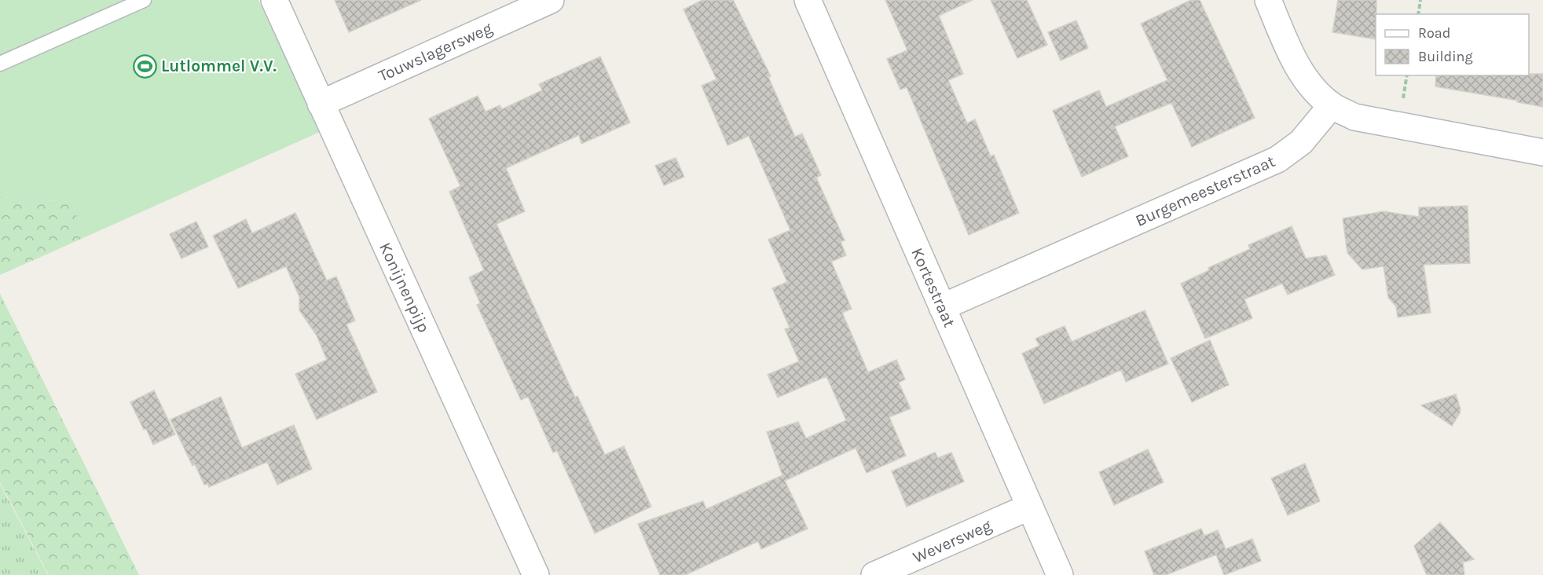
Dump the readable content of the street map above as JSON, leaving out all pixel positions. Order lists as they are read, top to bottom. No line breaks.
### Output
{"streets":{"street":["Touwslagersweg","Burgemeesterstraat","Konijnenpijp","Kortestraat","Weversweg"]},"crossings":[["Touwslagersweg","Konijnenpijp"],["Burgemeesterstraat","Kortestraat"],["Kortestraat","Weversweg"]],"places":{"sports":["Lutlommel V.V."]},"legend":["Road","Building"]}
